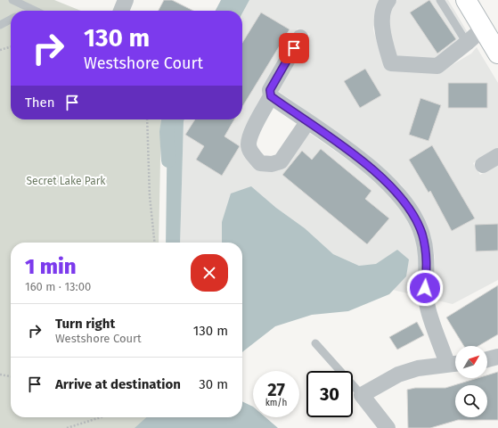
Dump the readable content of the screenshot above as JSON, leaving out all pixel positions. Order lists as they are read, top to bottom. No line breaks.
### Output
{"parks":["Secret Lake Park"],"north":"top right","page":{"turn":["130 m","Westshore Court"],"then":"Then","heading":["1 min","160 m · 13:00"],"list":[{"name":"Turn right","note":"Westshore Court","value":"130 m"},{"name":"Arrive at destination","value":"30 m"}],"speed":"27 km/h","limit":"30"}}
